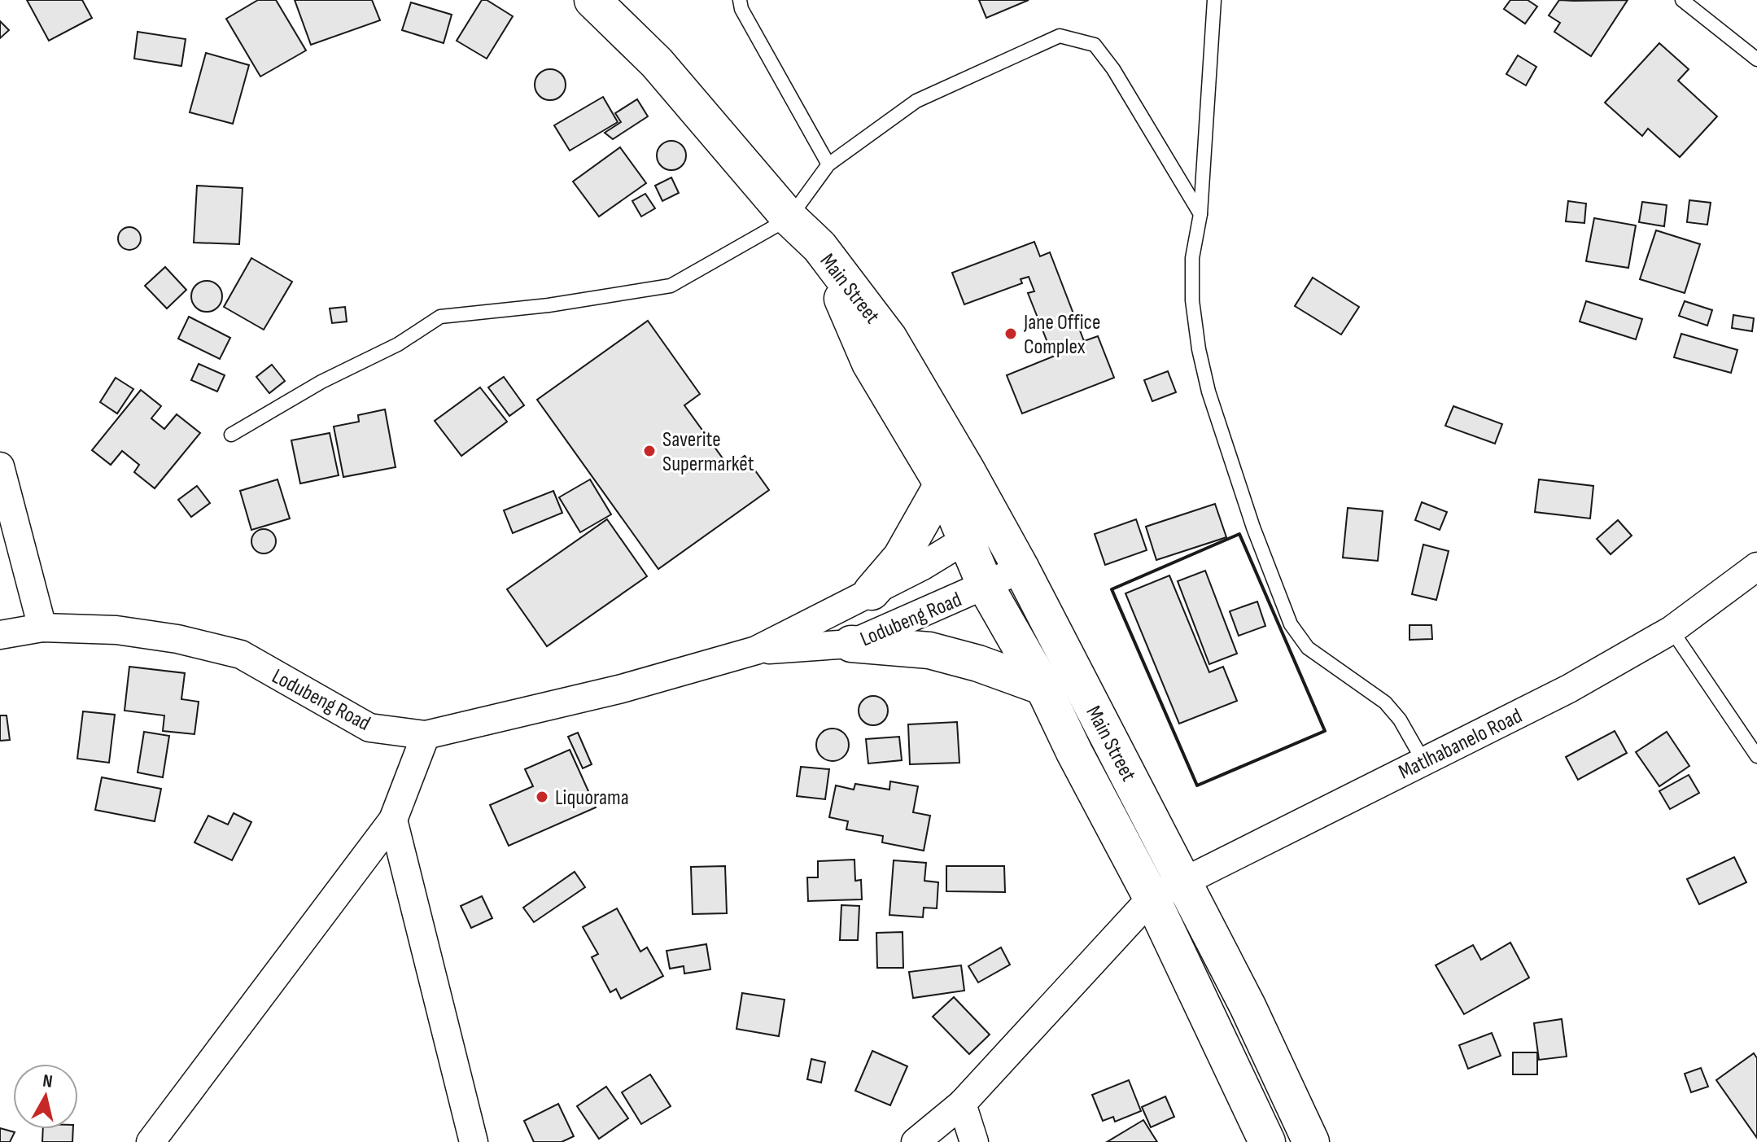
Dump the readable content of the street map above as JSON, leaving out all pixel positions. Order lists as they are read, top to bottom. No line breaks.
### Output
{"streets":{"highway":["Main Street"],"street":["Lodubeng Road","Matlhabanelo Road"]},"crossings":[["Main Street","Lodubeng Road"],["Main Street","Matlhabanelo Road"]],"places":["Jane Office Complex","Saverite Supermarket","Liquorama"],"north":"top"}
